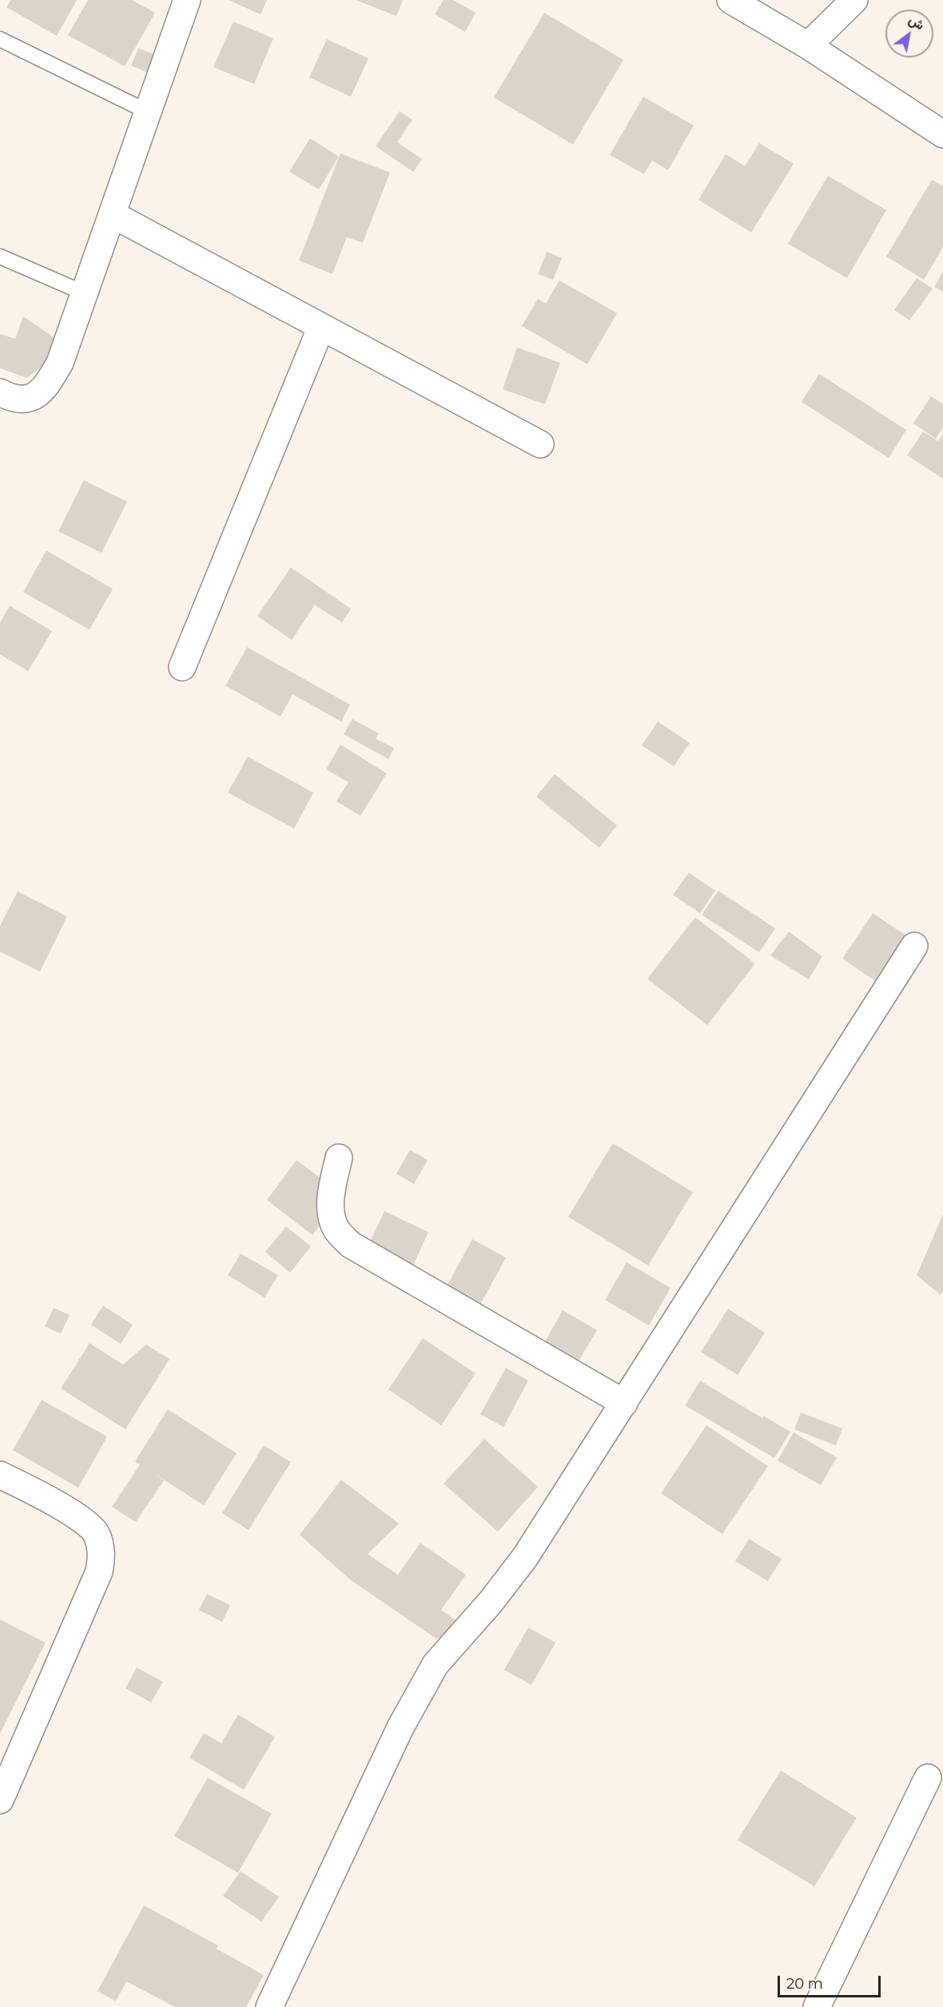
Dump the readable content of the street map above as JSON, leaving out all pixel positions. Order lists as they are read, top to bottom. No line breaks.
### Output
{"scale_bar":"20 m","north":"top right"}
